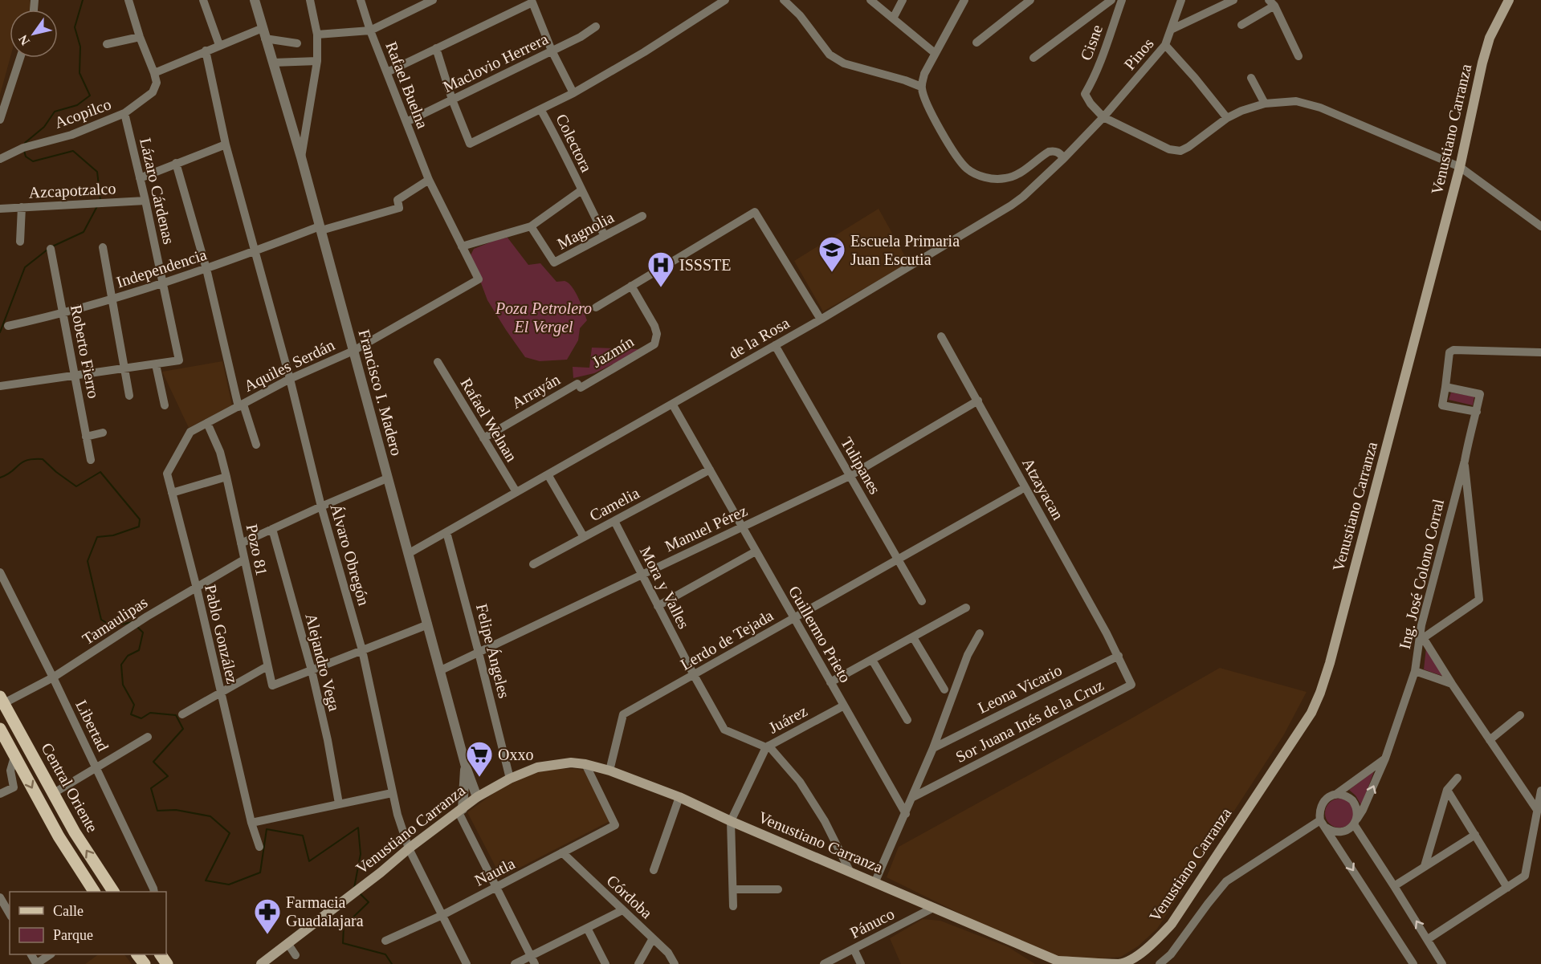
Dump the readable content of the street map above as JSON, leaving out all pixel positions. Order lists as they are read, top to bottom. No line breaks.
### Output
{"streets":{"main road":["Venustiano Carranza","Central Oriente"],"street":["Cisne","Pinos","Maclovio Herrera","Rafael Buelna","Acopilco","Colectora","Azcapotzalco","Lázaro Cárdenas","Magnolia","Independencia","de la Rosa","Roberto Fierro","Jazmín","Aquiles Serdán","Arrayán","Francisco I. Madero","Rafael Welnan","Tulipanes","Atzayacan","Camelia","Manuel Pérez","Pozo 81","Álvaro Obregón","Ing. José Colono Corral","Mora y Valles","Tamaulipas","Pablo González","Guillermo Prieto","Lerdo de Tejada","Felipe Ángeles","Alejandro Vega","Leona Vicario","Juárez","Sor Juana Inés de la Cruz","Libertad","Nautla","Córdoba","Pánuco"]},"crossings":[["Cisne","Pinos"],["Cisne","de la Rosa"],["Pinos","de la Rosa"],["Maclovio Herrera","Rafael Buelna"],["Rafael Buelna","Independencia"],["Rafael Buelna","Aquiles Serdán"],["Acopilco","Lázaro Cárdenas"],["Venustiano Carranza","Francisco I. Madero"],["Venustiano Carranza","Álvaro Obregón"],["Venustiano Carranza","Lerdo de Tejada"],["Venustiano Carranza","Felipe Ángeles"],["Venustiano Carranza","Juárez"],["Venustiano Carranza","Nautla"],["Venustiano Carranza","Pánuco"],["Colectora","Magnolia"],["Azcapotzalco","Lázaro Cárdenas"],["Lázaro Cárdenas","Independencia"],["Independencia","Roberto Fierro"],["Independencia","Francisco I. Madero"],["Independencia","Álvaro Obregón"],["de la Rosa","Francisco I. Madero"],["de la Rosa","Rafael Welnan"],["de la Rosa","Tulipanes"],["de la Rosa","Guillermo Prieto"],["de la Rosa","Felipe Ángeles"],["Jazmín","Arrayán"],["Aquiles Serdán","Francisco I. Madero"],["Aquiles Serdán","Pozo 81"],["Aquiles Serdán","Álvaro Obregón"],["Aquiles Serdán","Pablo González"],["Arrayán","Rafael Welnan"],["Francisco I. Madero","Manuel Pérez"],["Tulipanes","Manuel Pérez"],["Tulipanes","Lerdo de Tejada"],["Atzayacan","Manuel Pérez"],["Atzayacan","Leona Vicario"],["Atzayacan","Sor Juana Inés de la Cruz"],["Camelia","Mora y Valles"],["Camelia","Guillermo Prieto"],["Manuel Pérez","Mora y Valles"],["Manuel Pérez","Guillermo Prieto"],["Manuel Pérez","Felipe Ángeles"],["Pozo 81","Tamaulipas"],["Pozo 81","Alejandro Vega"],["Álvaro Obregón","Nautla"],["Mora y Valles","Lerdo de Tejada"],["Mora y Valles","Juárez"],["Tamaulipas","Pablo González"],["Tamaulipas","Libertad"],["Tamaulipas","Central Oriente"],["Guillermo Prieto","Lerdo de Tejada"],["Guillermo Prieto","Juárez"],["Leona Vicario","Sor Juana Inés de la Cruz"],["Nautla","Córdoba"]],"parks":["Poza Petrolero El Vergel"],"places":{"school or university":["Escuela Primaria Juan Escutia"],"hospital":["ISSSTE"],"supermarket":["Oxxo"],"pharmacy":["Farmacia Guadalajara"]},"legend":["Calle","Parque"],"north":"bottom left"}
